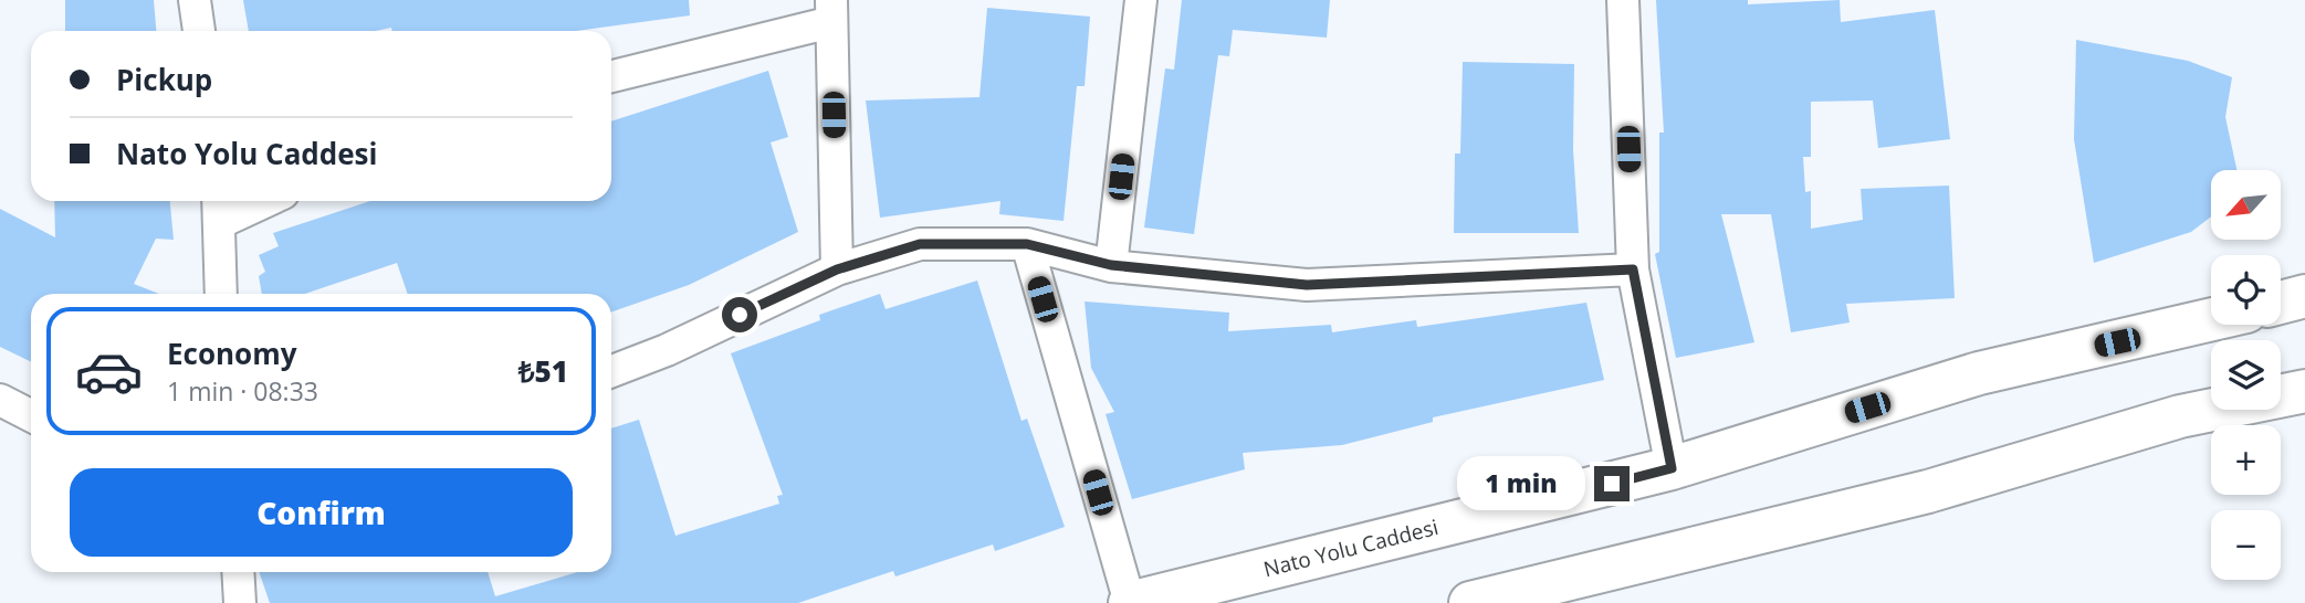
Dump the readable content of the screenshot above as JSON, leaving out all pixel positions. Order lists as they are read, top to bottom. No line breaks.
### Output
{"streets":{"main road":["Nato Yolu Caddesi"]},"north":"bottom left","page":{"banner":["Pickup","Nato Yolu Caddesi"],"map_buttons":["+","−"],"list":[{"name":"Economy","note":"1 min · 08:33","value":"₺51"}],"buttons":"Confirm","bubble":"1 min"}}
